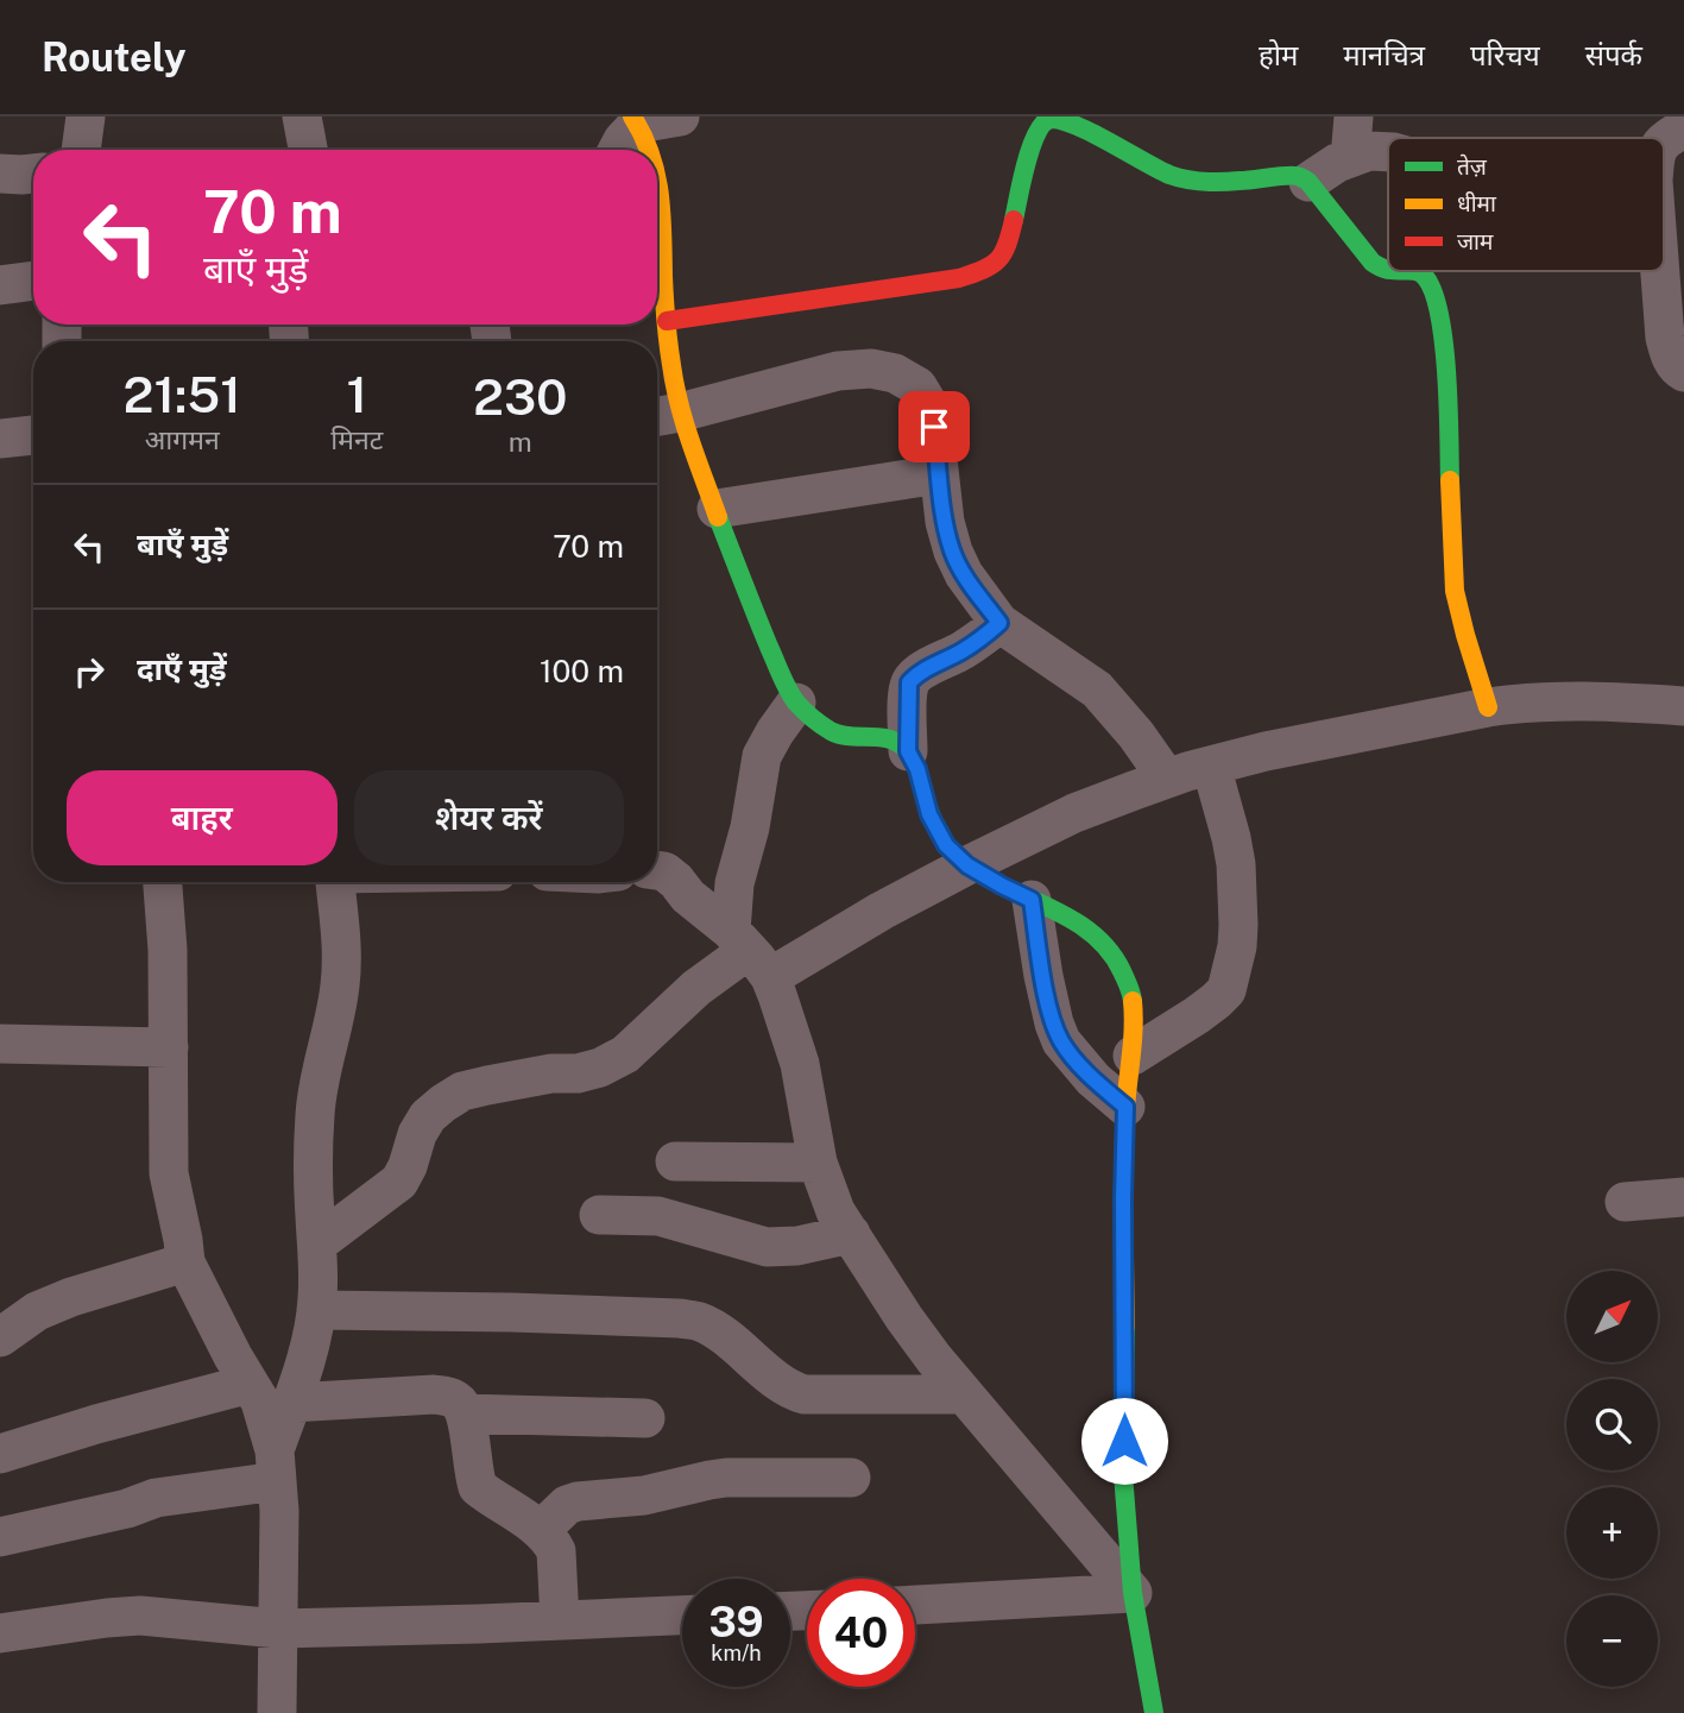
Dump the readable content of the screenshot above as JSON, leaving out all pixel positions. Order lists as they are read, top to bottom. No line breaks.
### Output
{"legend":["तेज़","धीमा","जाम"],"north":"top right","page":{"header":"Routely","nav":["होम","मानचित्र","परिचय","संपर्क"],"turn":["70 m","बाएँ मुड़ें"],"eta":["21:51","आगमन","1","मिनट","230","m"],"list":[{"name":"बाएँ मुड़ें","value":"70 m"},{"name":"दाएँ मुड़ें","value":"100 m"}],"buttons":["बाहर","शेयर करें"],"map_buttons":["+","−"],"speed":"39 km/h","limit":"40"}}
